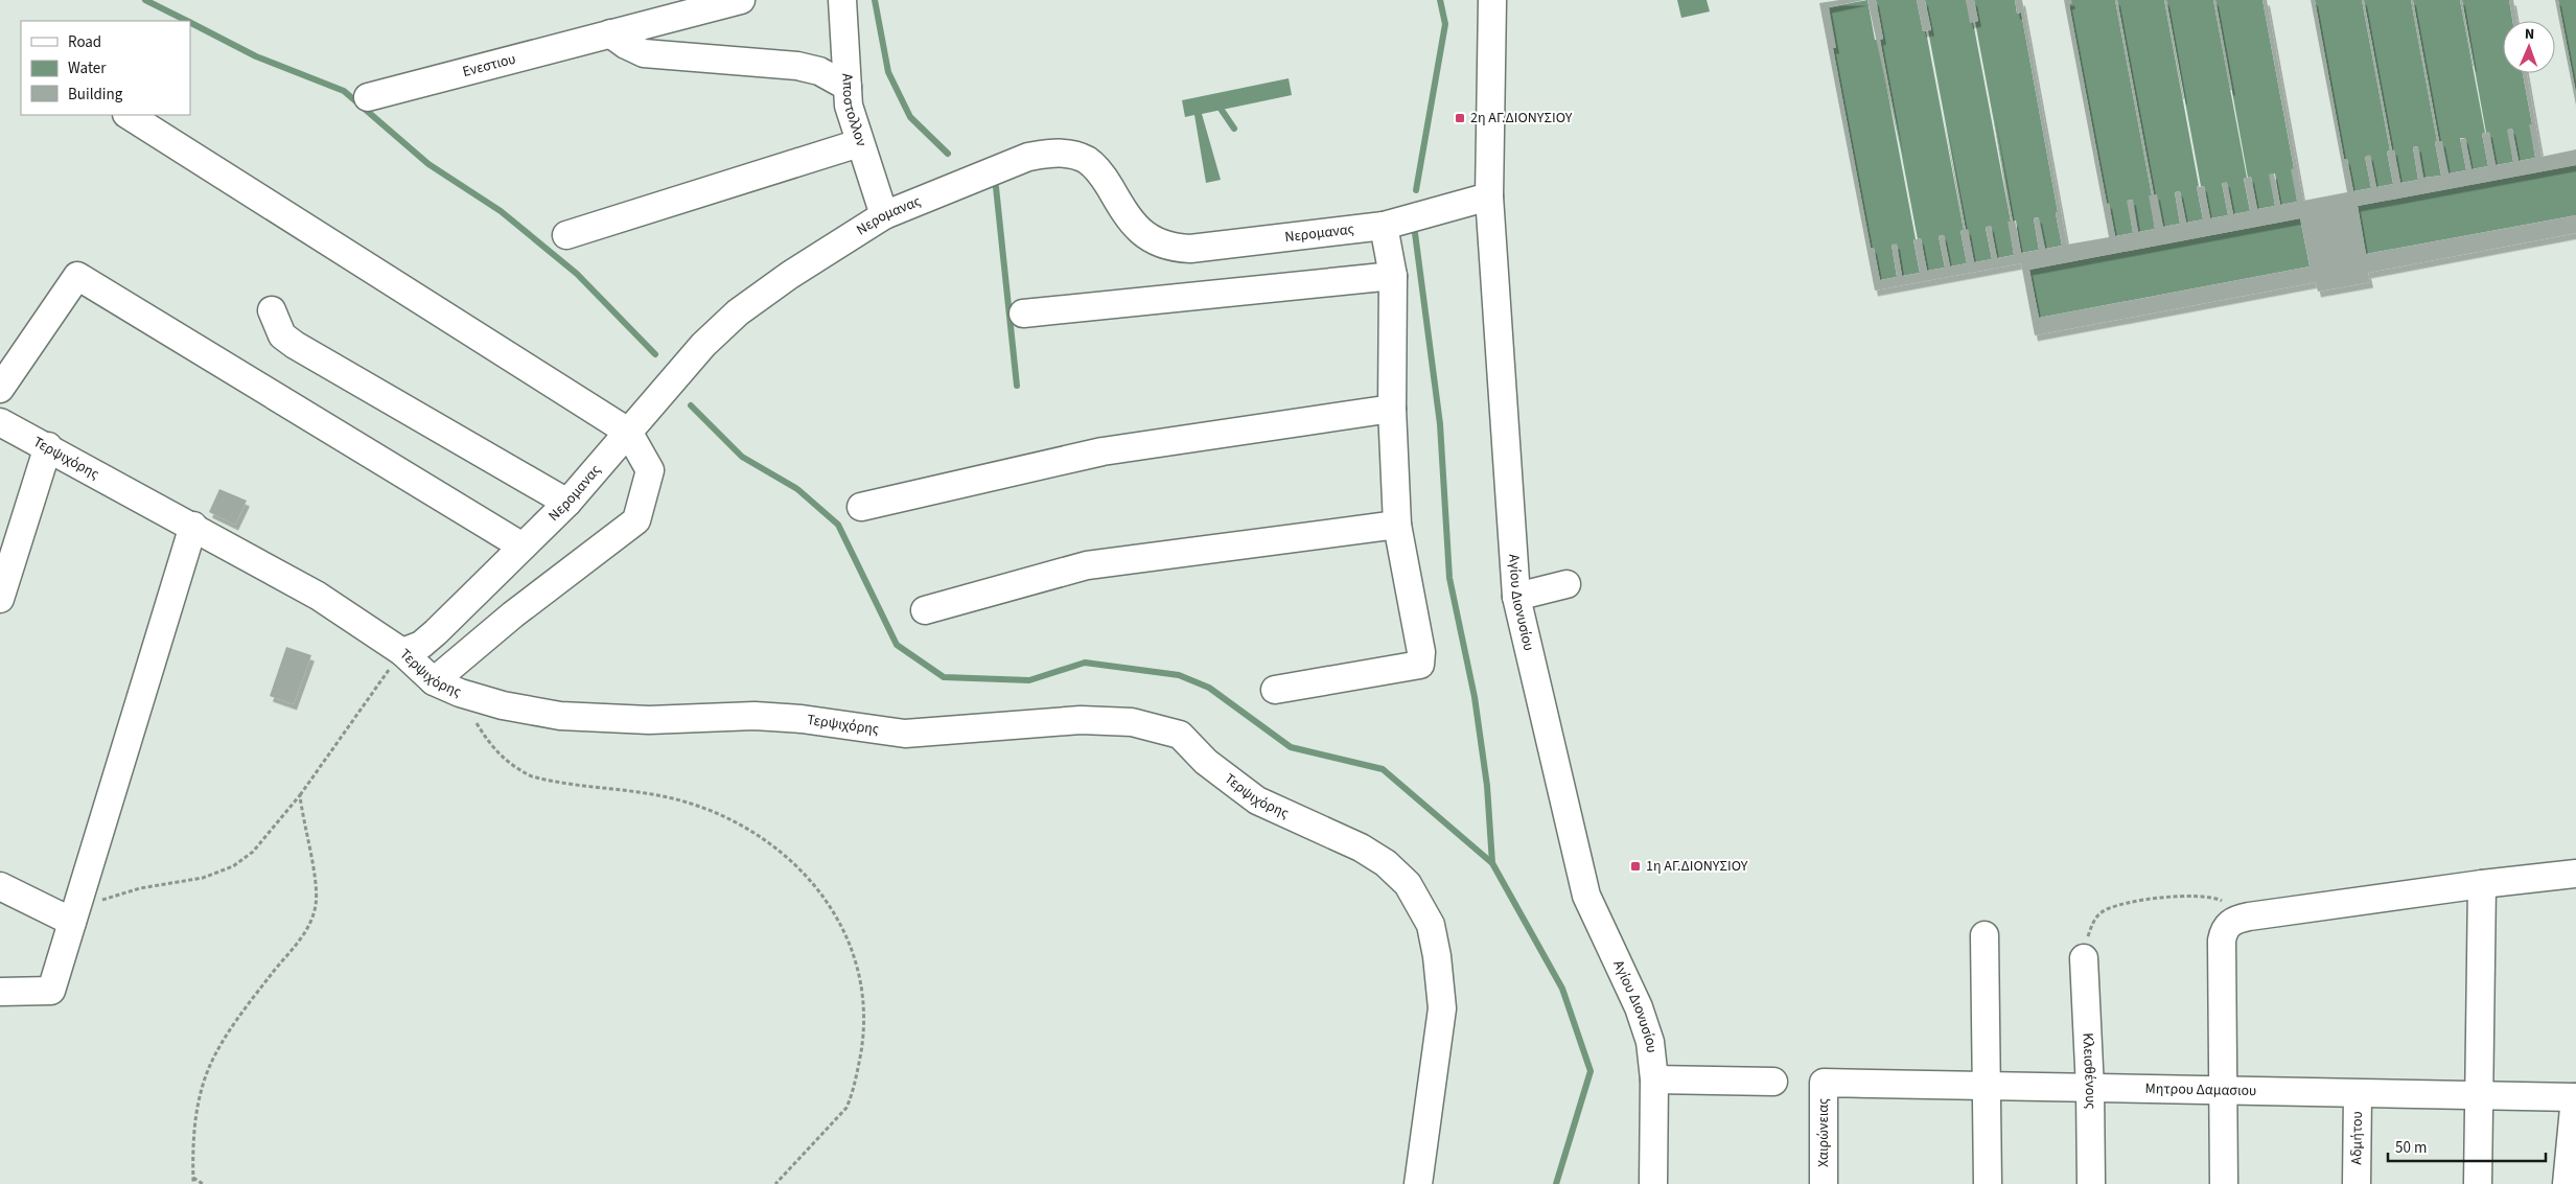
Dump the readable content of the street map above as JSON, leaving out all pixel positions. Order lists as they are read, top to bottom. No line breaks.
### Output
{"streets":{"street":["Ενεστιου","Αποστολλον","Νερομανας","Τερψιχόρης","Αγίου Διονυσίου","Κλεισθένους","Μητρου Δαμασιου","Χαιρώνειας","Αδμήτου"]},"crossings":[["Αποστολλον","Νερομανας"],["Νερομανας","Τερψιχόρης"],["Νερομανας","Αγίου Διονυσίου"],["Κλεισθένους","Μητρου Δαμασιου"],["Μητρου Δαμασιου","Χαιρώνειας"],["Μητρου Δαμασιου","Αδμήτου"]],"places":{"transit":["2η ΑΓ.ΔΙΟΝΥΣΙΟΥ","1η ΑΓ.ΔΙΟΝΥΣΙΟΥ"]},"legend":["Road","Water","Building"],"scale_bar":"50 m","north":"top"}
